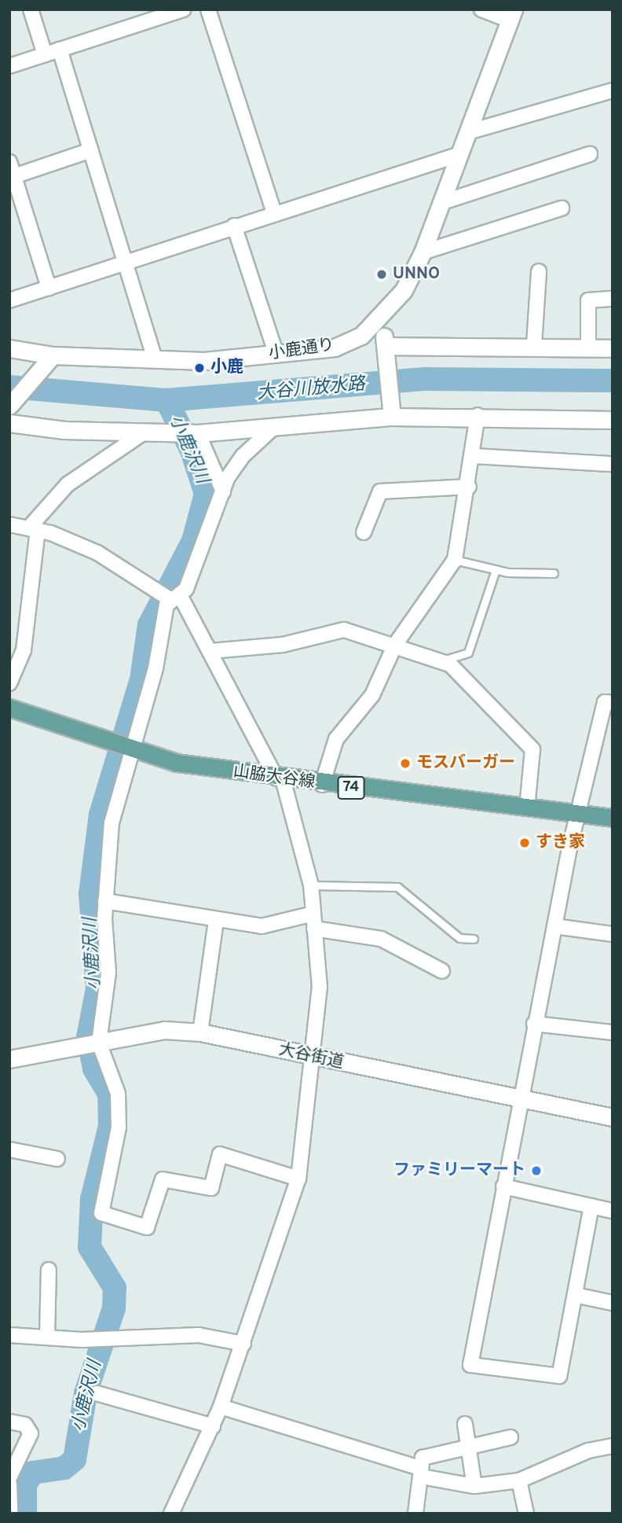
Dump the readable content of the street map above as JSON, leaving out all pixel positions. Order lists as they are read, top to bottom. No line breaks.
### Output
{"streets":{"main road":["山脇大谷線","74"],"street":["小鹿通り","大谷街道"]},"water":["大谷川放水路","小鹿沢川"],"places":["UNNO","小鹿","モスバーガー","すき家","ファミリーマート"]}
